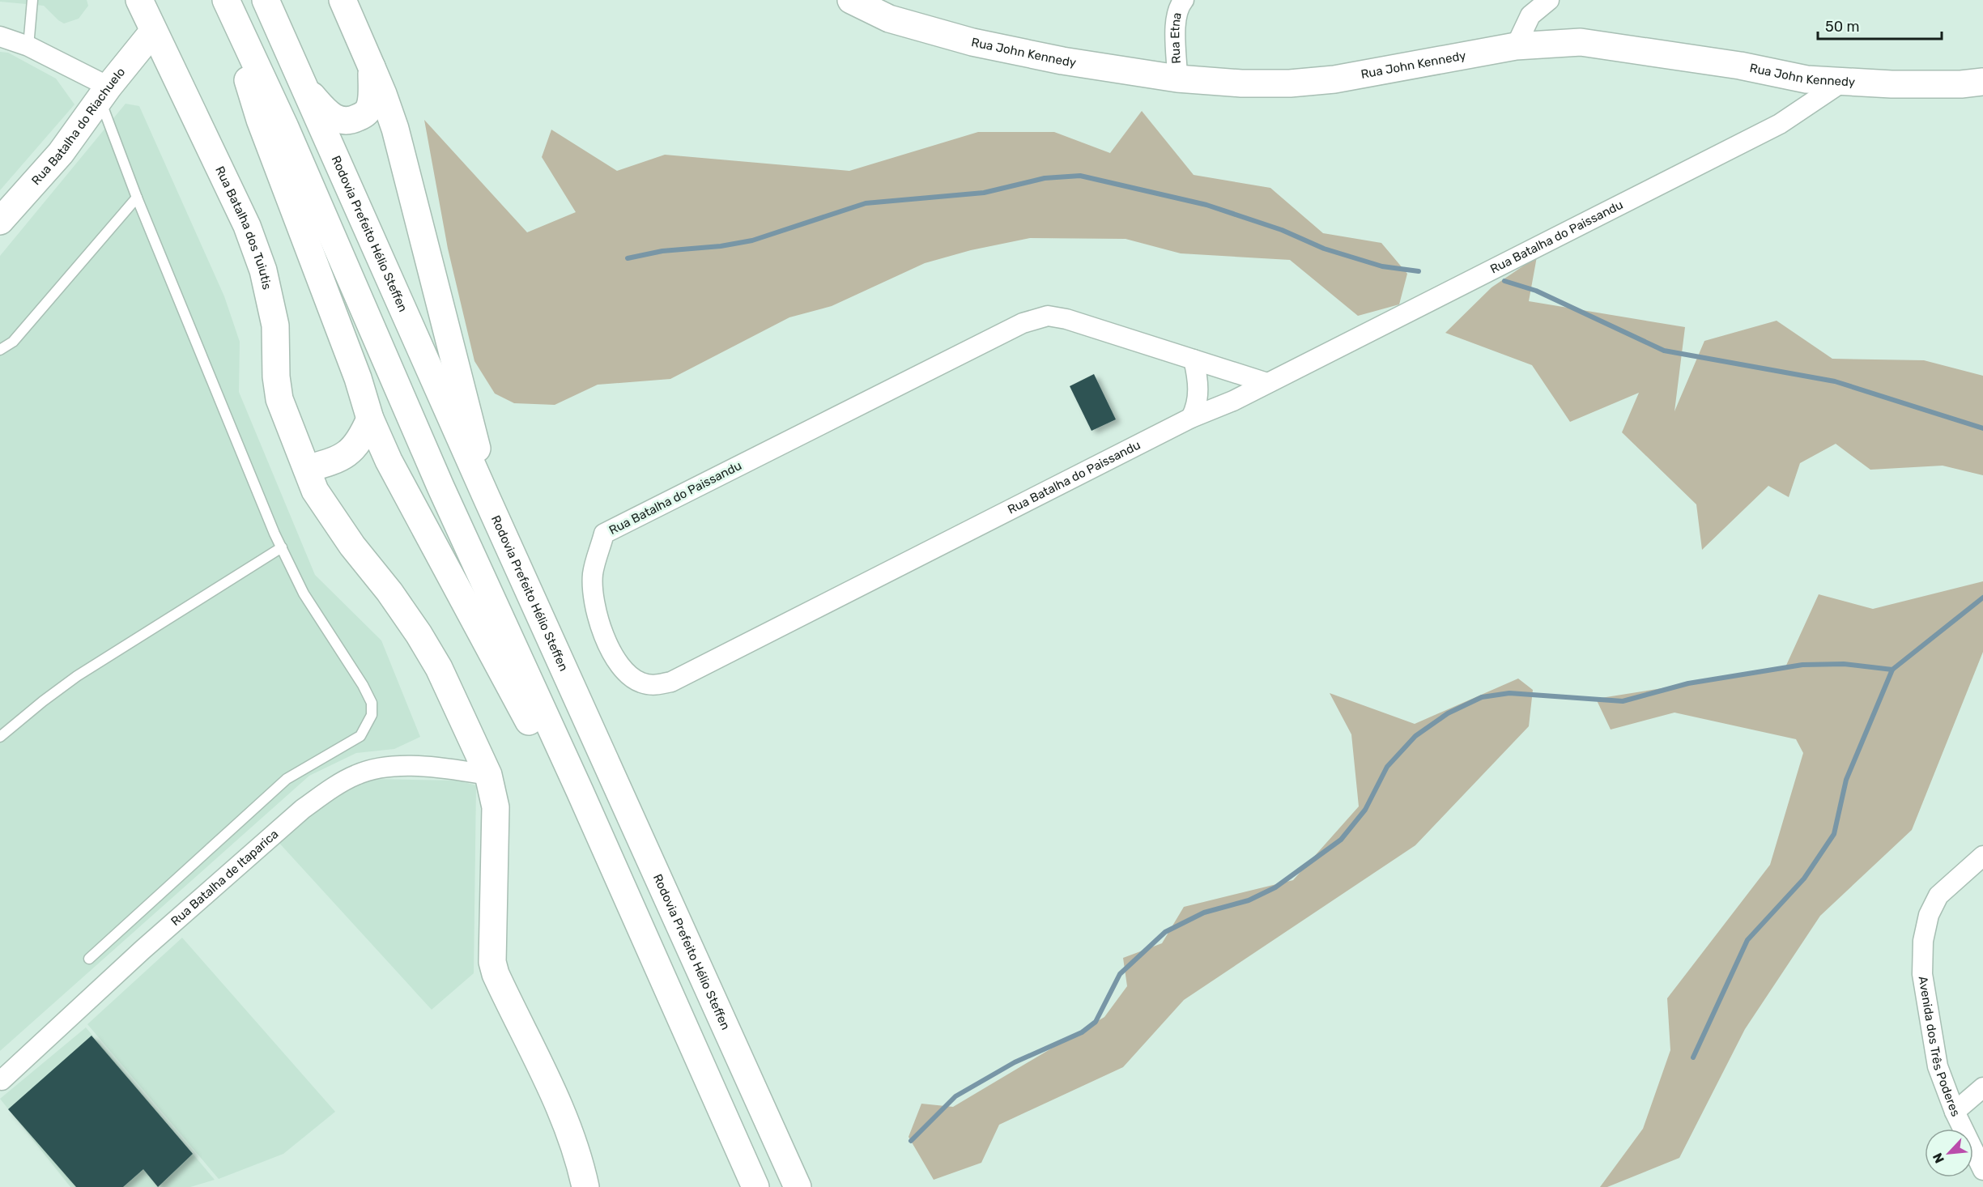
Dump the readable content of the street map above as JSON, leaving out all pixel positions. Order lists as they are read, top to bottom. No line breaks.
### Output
{"streets":{"main road":["Rua John Kennedy","Rua Batalha do Riachuelo","Rua Batalha dos Tuiutis","Rodovia Prefeito Hélio Steffen"],"street":["Rua Etna","Rua Batalha do Paissandu","Rua Batalha de Itaparica","Avenida dos Três Poderes"]},"crossings":[["Rua Etna","Rua John Kennedy"],["Rua John Kennedy","Rua Batalha do Paissandu"],["Rua Batalha do Riachuelo","Rua Batalha dos Tuiutis"],["Rua Batalha dos Tuiutis","Rua Batalha de Itaparica"]],"scale_bar":"50 m","north":"bottom left"}
